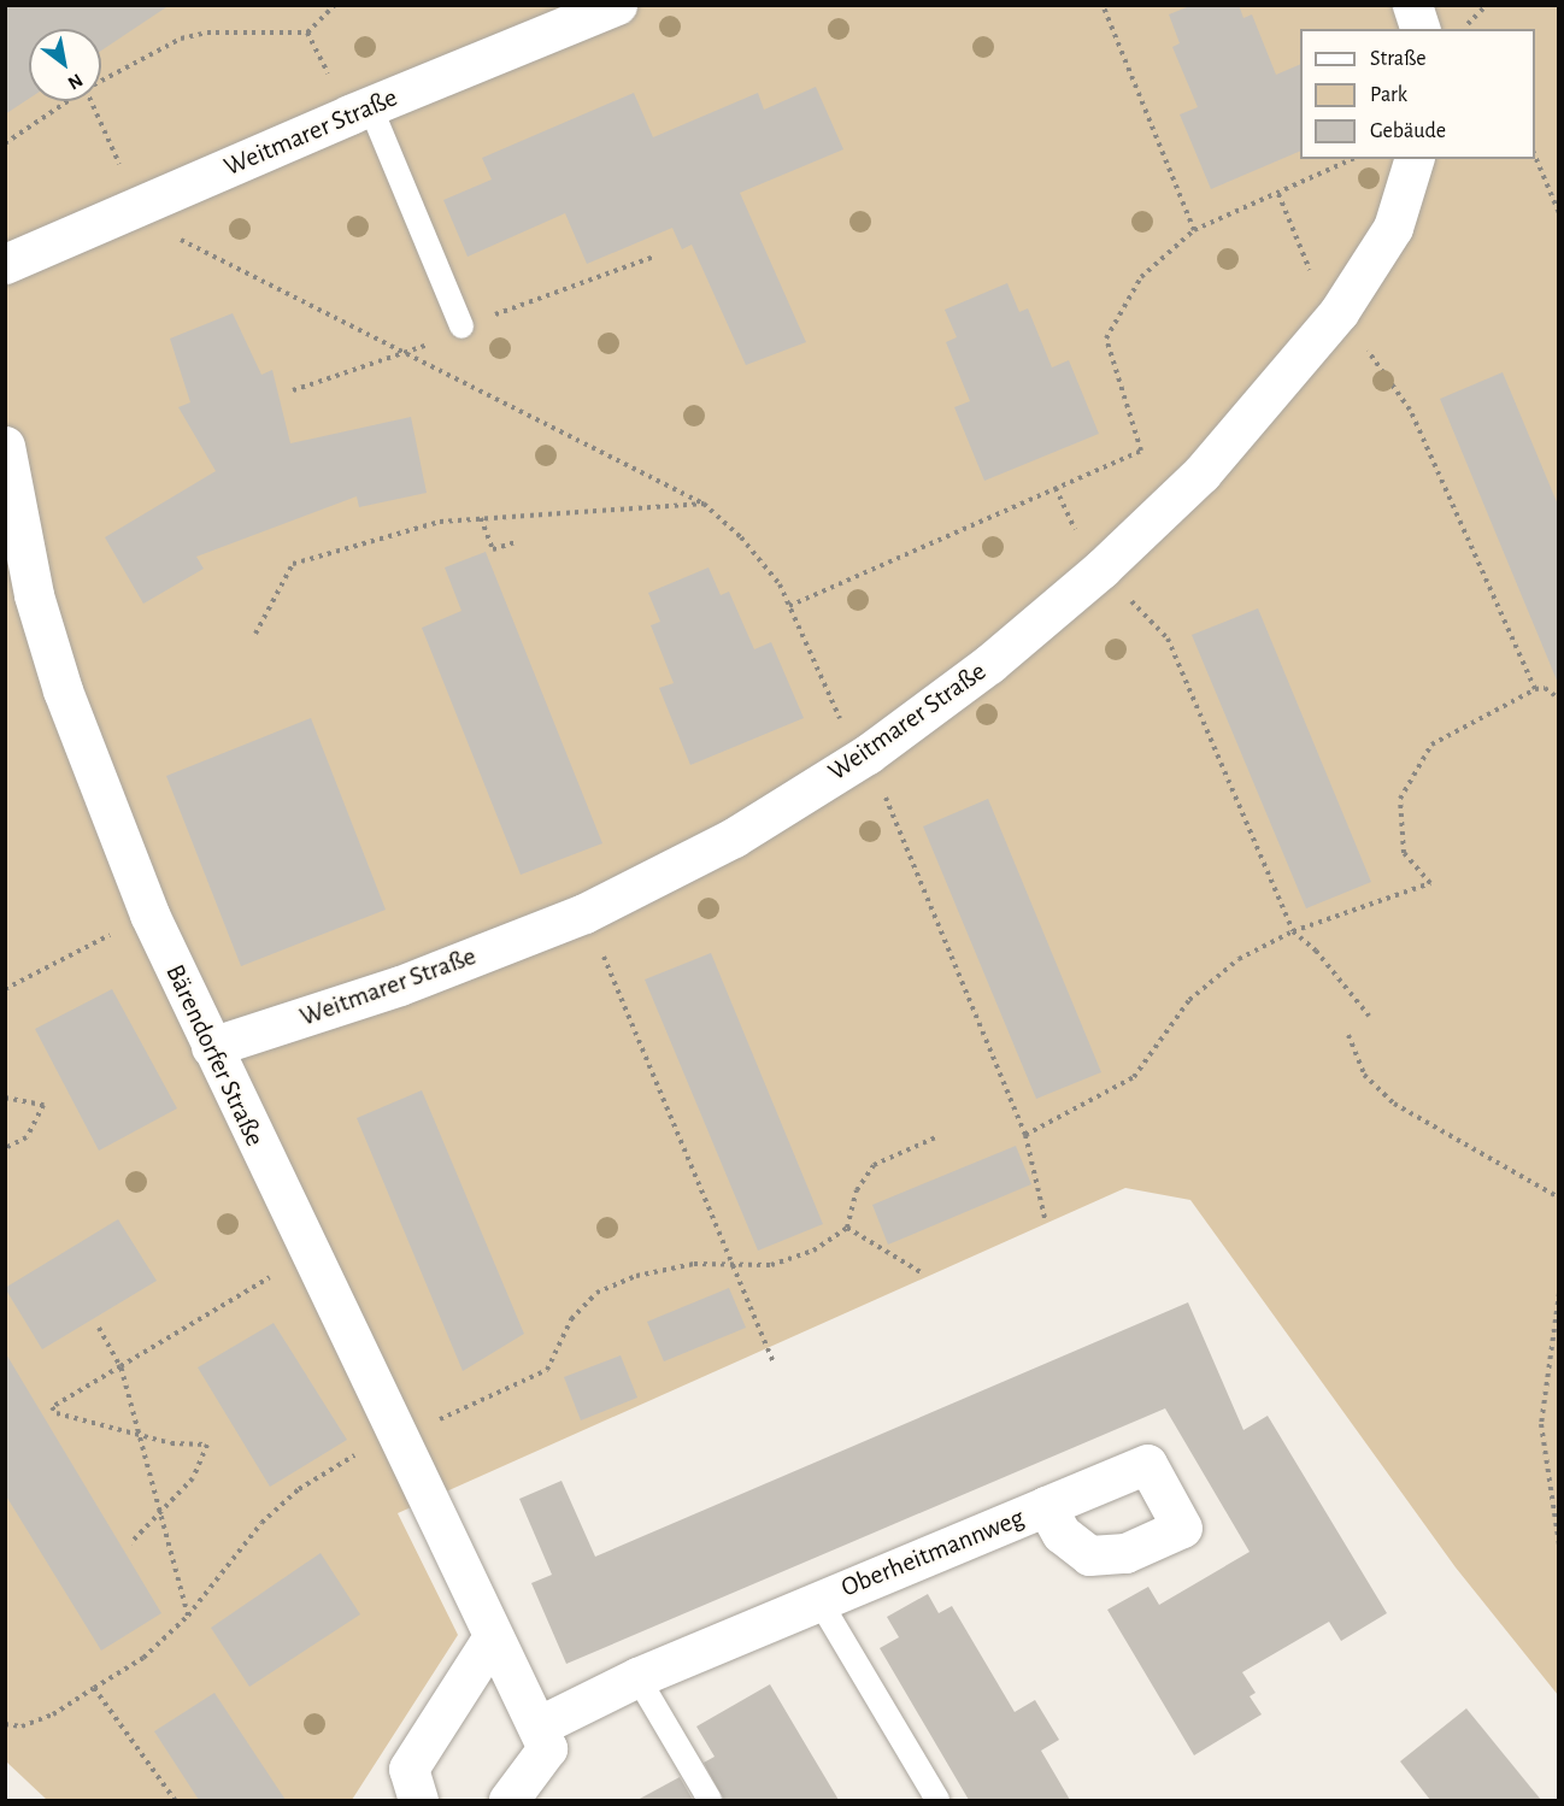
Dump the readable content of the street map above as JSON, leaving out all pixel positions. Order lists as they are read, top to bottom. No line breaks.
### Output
{"streets":{"street":["Weitmarer Straße","Bärendorfer Straße","Oberheitmannweg"]},"crossings":[["Weitmarer Straße","Bärendorfer Straße"],["Bärendorfer Straße","Oberheitmannweg"]],"legend":["Straße","Park","Gebäude"],"north":"bottom right"}
